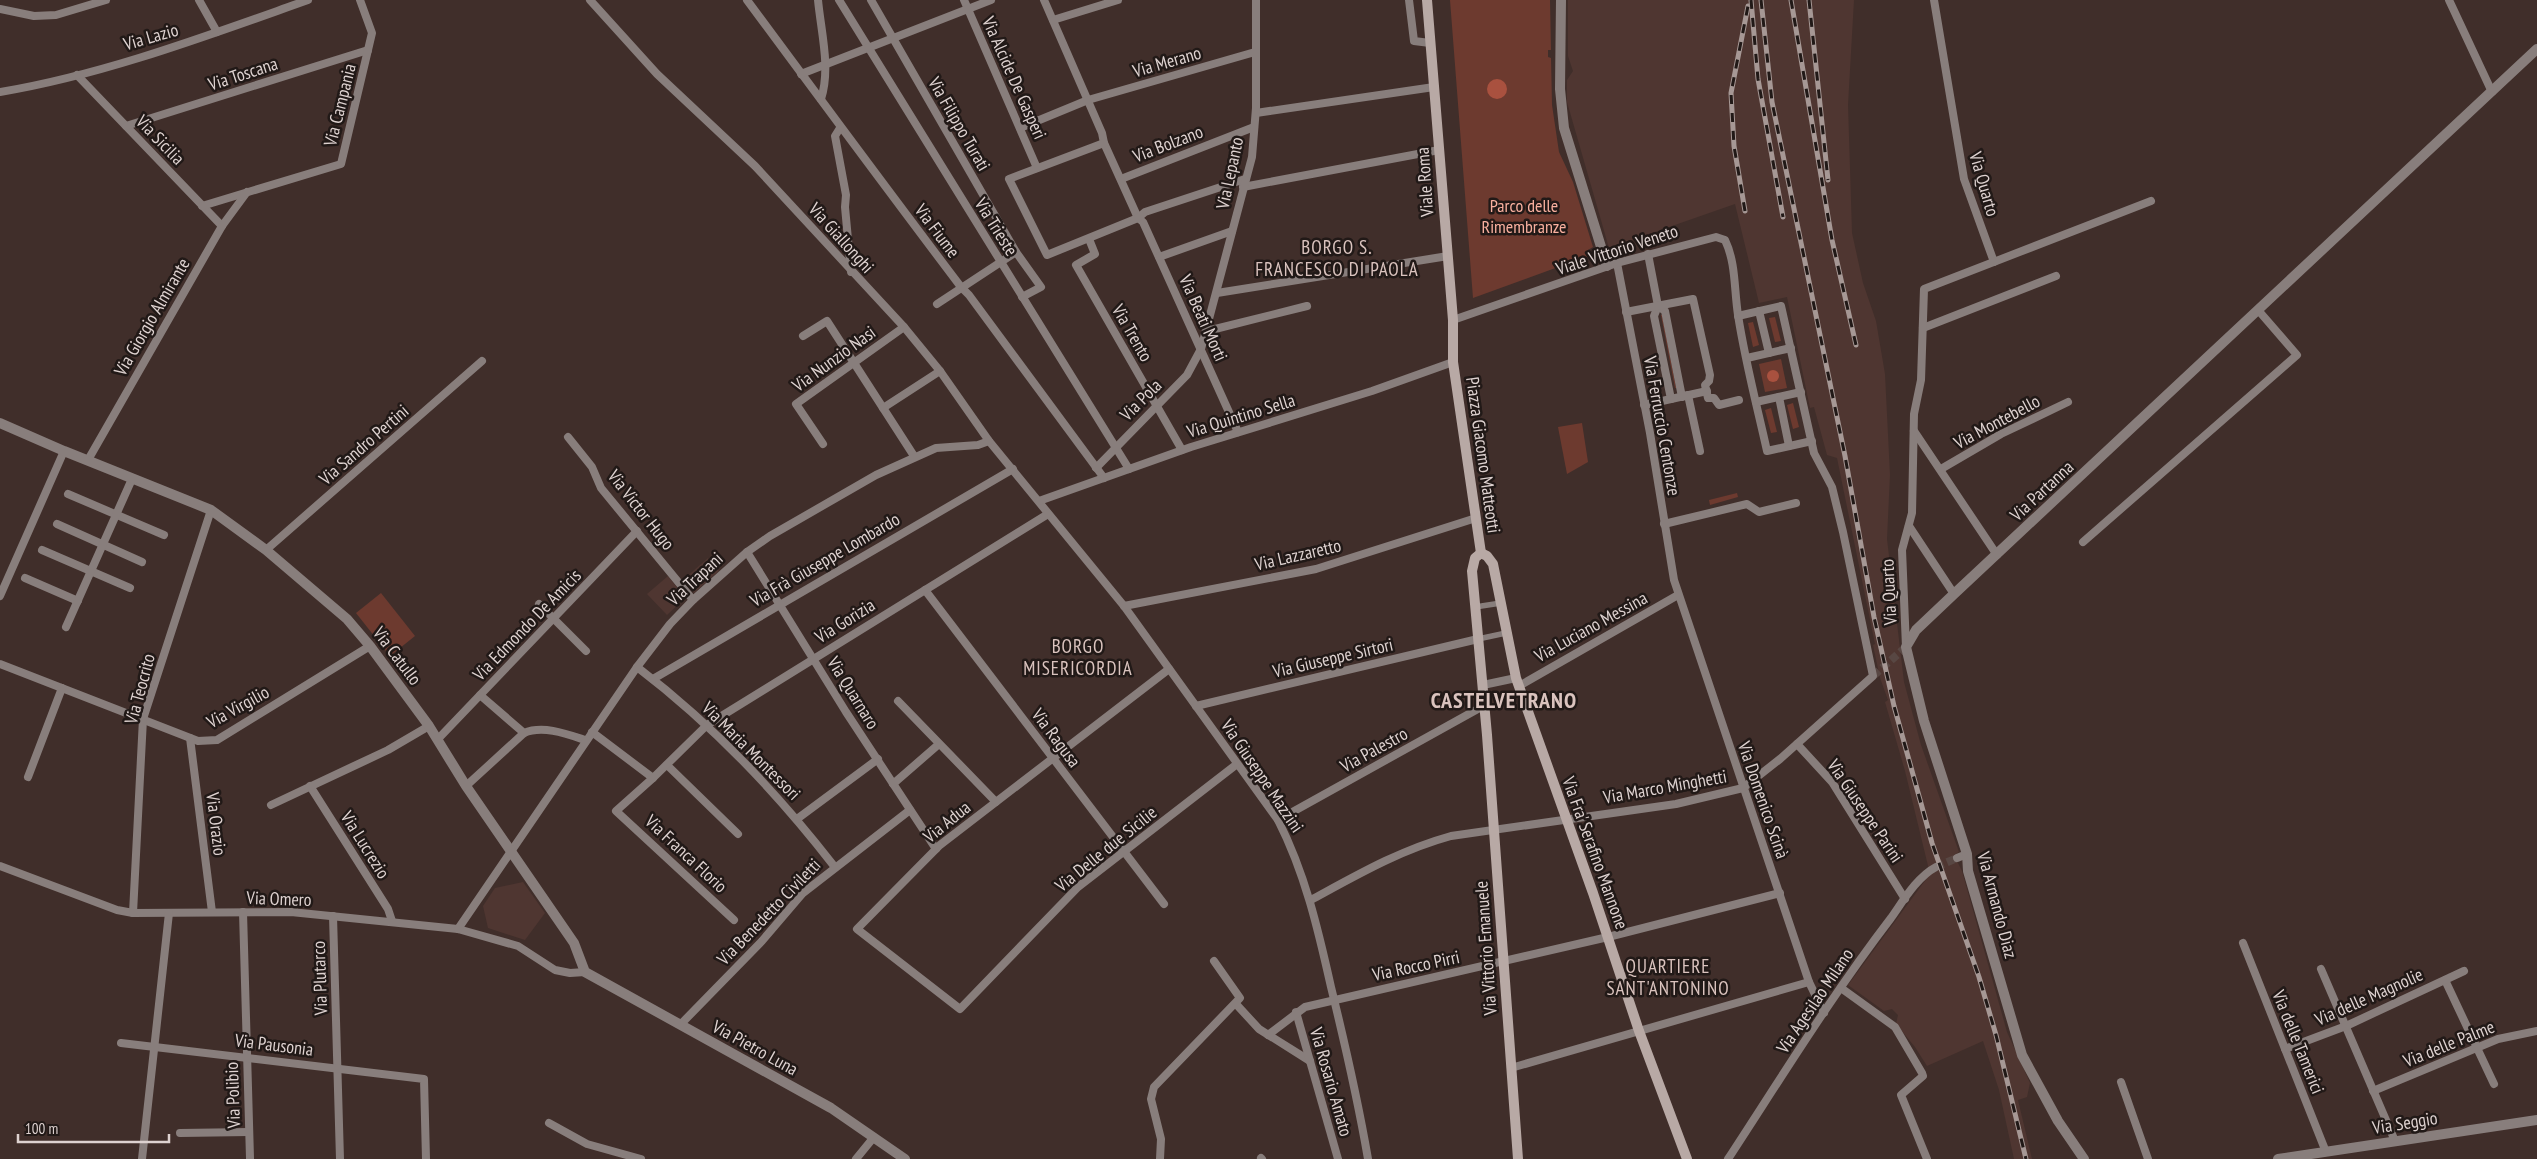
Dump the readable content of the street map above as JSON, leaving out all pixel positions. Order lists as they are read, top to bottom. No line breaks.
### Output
{"streets":{"main road":["Viale Roma","Piazza Giacomo Matteotti","Via Fra' Serafino Mannone","Via Vittorio Emanuele"],"street":["Via Lazio","Via Merano","Via Toscana","Via Alcide De Gasperi","Via Campania","Via Filippo Turati","Via Sicilia","Via Bolzano","Via Lepanto","Via Quarto","Via Trieste","Via Fiume","Via Giallonghi","Viale Vittorio Veneto","Via Giorgio Almirante","Via Beati Morti","Via Trento","Via Nunzio Nasi","Via Pola","Via Quintino Sella","Via Montebello","Via Ferruccio Centonze","Via Sandro Pertini","Via Partanna","Via Victor Hugo","Via Lazzaretto","Via Frà Giuseppe Lombardo","Via Trapani","Via Gorizia","Via Edmondo De Amicis","Via Luciano Messina","Via Catullo","Via Giuseppe Sirtori","Via Teocrito","Via Quarnaro","Via Virgilio","Via Ragusa","Via Palestro","Via Maria Montessori","Via Giuseppe Mazzini","Via Marco Minghetti","Via Domenico Scinà","Via Giuseppe Parini","Via Adua","Via Orazio","Via Lucrezio","Via Delle due Sicilie","Via Franca Florio","Via Omero","Via Armando Diaz","Via Benedetto Civiletti","Via Rocco Pirri","Via Plutarco","Via delle Magnolie","Via Agesilao Milano","Via delle Tamerici","Via delle Palme","Via Pausonia","Via Pietro Luna","Via Rosario Amato","Via Polibio","Via Seggio"]},"crossings":[["Via Lazio","Via Sicilia"],["Via Merano","Via Alcide De Gasperi"],["Via Merano","Via Lepanto"],["Via Toscana","Via Campania"],["Via Toscana","Via Sicilia"],["Via Campania","Via Sicilia"],["Via Campania","Via Giorgio Almirante"],["Via Filippo Turati","Via Trieste"],["Via Sicilia","Via Giorgio Almirante"],["Via Bolzano","Via Lepanto"],["Via Bolzano","Via Beati Morti"],["Via Lepanto","Via Beati Morti"],["Via Lepanto","Via Pola"],["Viale Roma","Viale Vittorio Veneto"],["Viale Roma","Via Quintino Sella"],["Viale Roma","Piazza Giacomo Matteotti"],["Via Quarto","Via Montebello"],["Via Quarto","Via Partanna"],["Via Quarto","Via Armando Diaz"],["Via Trieste","Via Pola"],["Via Trieste","Via Quintino Sella"],["Via Fiume","Via Pola"],["Via Fiume","Via Quintino Sella"],["Via Giallonghi","Via Nunzio Nasi"],["Via Giallonghi","Via Quintino Sella"],["Via Giallonghi","Via Frà Giuseppe Lombardo"],["Via Giallonghi","Via Trapani"],["Via Giallonghi","Via Gorizia"],["Via Giallonghi","Via Giuseppe Mazzini"],["Viale Vittorio Veneto","Via Ferruccio Centonze"],["Via Giorgio Almirante","Via Catullo"],["Via Beati Morti","Via Pola"],["Via Beati Morti","Via Quintino Sella"],["Via Trento","Via Pola"],["Via Trento","Via Quintino Sella"],["Via Quintino Sella","Piazza Giacomo Matteotti"],["Via Montebello","Via Partanna"],["Via Ferruccio Centonze","Via Luciano Messina"],["Via Ferruccio Centonze","Via Domenico Scinà"],["Via Sandro Pertini","Via Catullo"],["Piazza Giacomo Matteotti","Via Lazzaretto"],["Piazza Giacomo Matteotti","Via Luciano Messina"],["Piazza Giacomo Matteotti","Via Giuseppe Sirtori"],["Piazza Giacomo Matteotti","Via Palestro"],["Piazza Giacomo Matteotti","Via Fra' Serafino Mannone"],["Piazza Giacomo Matteotti","Via Vittorio Emanuele"],["Via Partanna","Via Armando Diaz"],["Via Victor Hugo","Via Trapani"],["Via Victor Hugo","Via Edmondo De Amicis"],["Via Lazzaretto","Via Giuseppe Mazzini"],["Via Frà Giuseppe Lombardo","Via Quarnaro"],["Via Frà Giuseppe Lombardo","Via Maria Montessori"],["Via Trapani","Via Catullo"],["Via Trapani","Via Quarnaro"],["Via Trapani","Via Maria Montessori"],["Via Trapani","Via Omero"],["Via Gorizia","Via Quarnaro"],["Via Gorizia","Via Ragusa"],["Via Gorizia","Via Maria Montessori"],["Via Gorizia","Via Giuseppe Mazzini"],["Via Gorizia","Via Franca Florio"],["Via Edmondo De Amicis","Via Catullo"],["Via Luciano Messina","Via Domenico Scinà"],["Via Catullo","Via Teocrito"],["Via Catullo","Via Virgilio"],["Via Catullo","Via Omero"],["Via Catullo","Via Pietro Luna"],["Via Giuseppe Sirtori","Via Giuseppe Mazzini"],["Via Teocrito","Via Virgilio"],["Via Teocrito","Via Omero"],["Via Quarnaro","Via Adua"],["Via Quarnaro","Via Benedetto Civiletti"],["Via Virgilio","Via Orazio"],["Via Ragusa","Via Adua"],["Via Ragusa","Via Delle due Sicilie"],["Via Palestro","Via Giuseppe Mazzini"],["Via Maria Montessori","Via Benedetto Civiletti"],["Via Giuseppe Mazzini","Via Marco Minghetti"],["Via Giuseppe Mazzini","Via Adua"],["Via Giuseppe Mazzini","Via Delle due Sicilie"],["Via Giuseppe Mazzini","Via Rocco Pirri"],["Via Marco Minghetti","Via Domenico Scinà"],["Via Marco Minghetti","Via Giuseppe Parini"],["Via Marco Minghetti","Via Fra' Serafino Mannone"],["Via Marco Minghetti","Via Vittorio Emanuele"],["Via Domenico Scinà","Via Rocco Pirri"],["Via Domenico Scinà","Via Agesilao Milano"],["Via Giuseppe Parini","Via Agesilao Milano"],["Via Adua","Via Delle due Sicilie"],["Via Orazio","Via Omero"],["Via Lucrezio","Via Omero"],["Via Fra' Serafino Mannone","Via Rocco Pirri"],["Via Omero","Via Plutarco"],["Via Omero","Via Pietro Luna"],["Via Omero","Via Polibio"],["Via Benedetto Civiletti","Via Pietro Luna"],["Via Vittorio Emanuele","Via Rocco Pirri"],["Via Rocco Pirri","Via Rosario Amato"],["Via Plutarco","Via Pausonia"],["Via delle Magnolie","Via delle Tamerici"],["Via delle Tamerici","Via Seggio"],["Via Pausonia","Via Polibio"]],"districts":["BORGO S. FRANCESCO DI PAOLA","BORGO MISERICORDIA","CASTELVETRANO","QUARTIERE SANT'ANTONINO"],"parks":["Parco delle Rimembranze"],"scale_bar":"100 m"}
